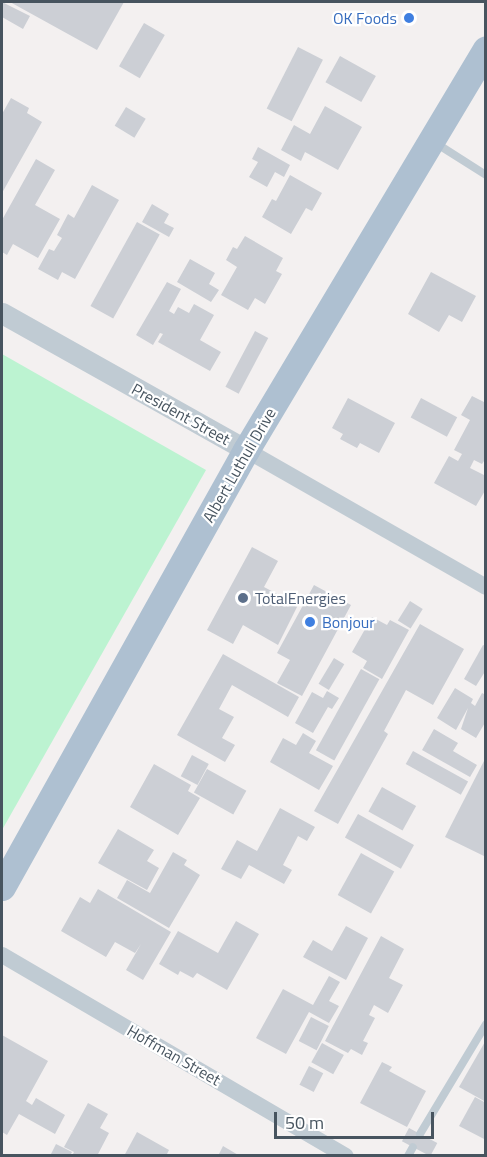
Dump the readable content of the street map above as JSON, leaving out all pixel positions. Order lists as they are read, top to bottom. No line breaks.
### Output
{"streets":{"main road":["Albert Luthuli Drive"],"street":["President Street","Hoffman Street"]},"crossings":[["President Street","Albert Luthuli Drive"]],"places":["OK Foods","TotalEnergies","Bonjour"],"scale_bar":"50 m"}
